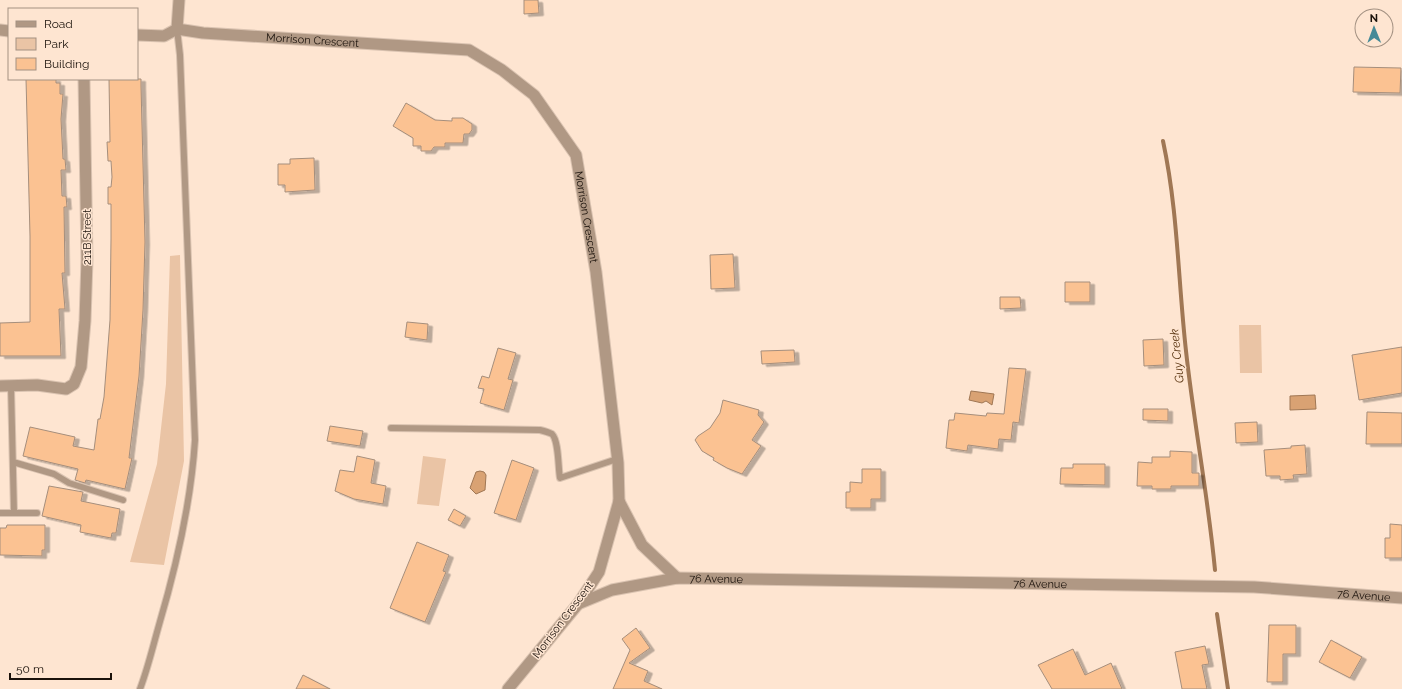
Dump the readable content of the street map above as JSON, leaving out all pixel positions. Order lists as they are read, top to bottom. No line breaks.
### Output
{"streets":{"street":["Morrison Crescent","211B Street","76 Avenue"]},"crossings":[["Morrison Crescent","76 Avenue"]],"water":["Guy Creek"],"legend":["Road","Park","Building"],"scale_bar":"50 m","north":"top"}
